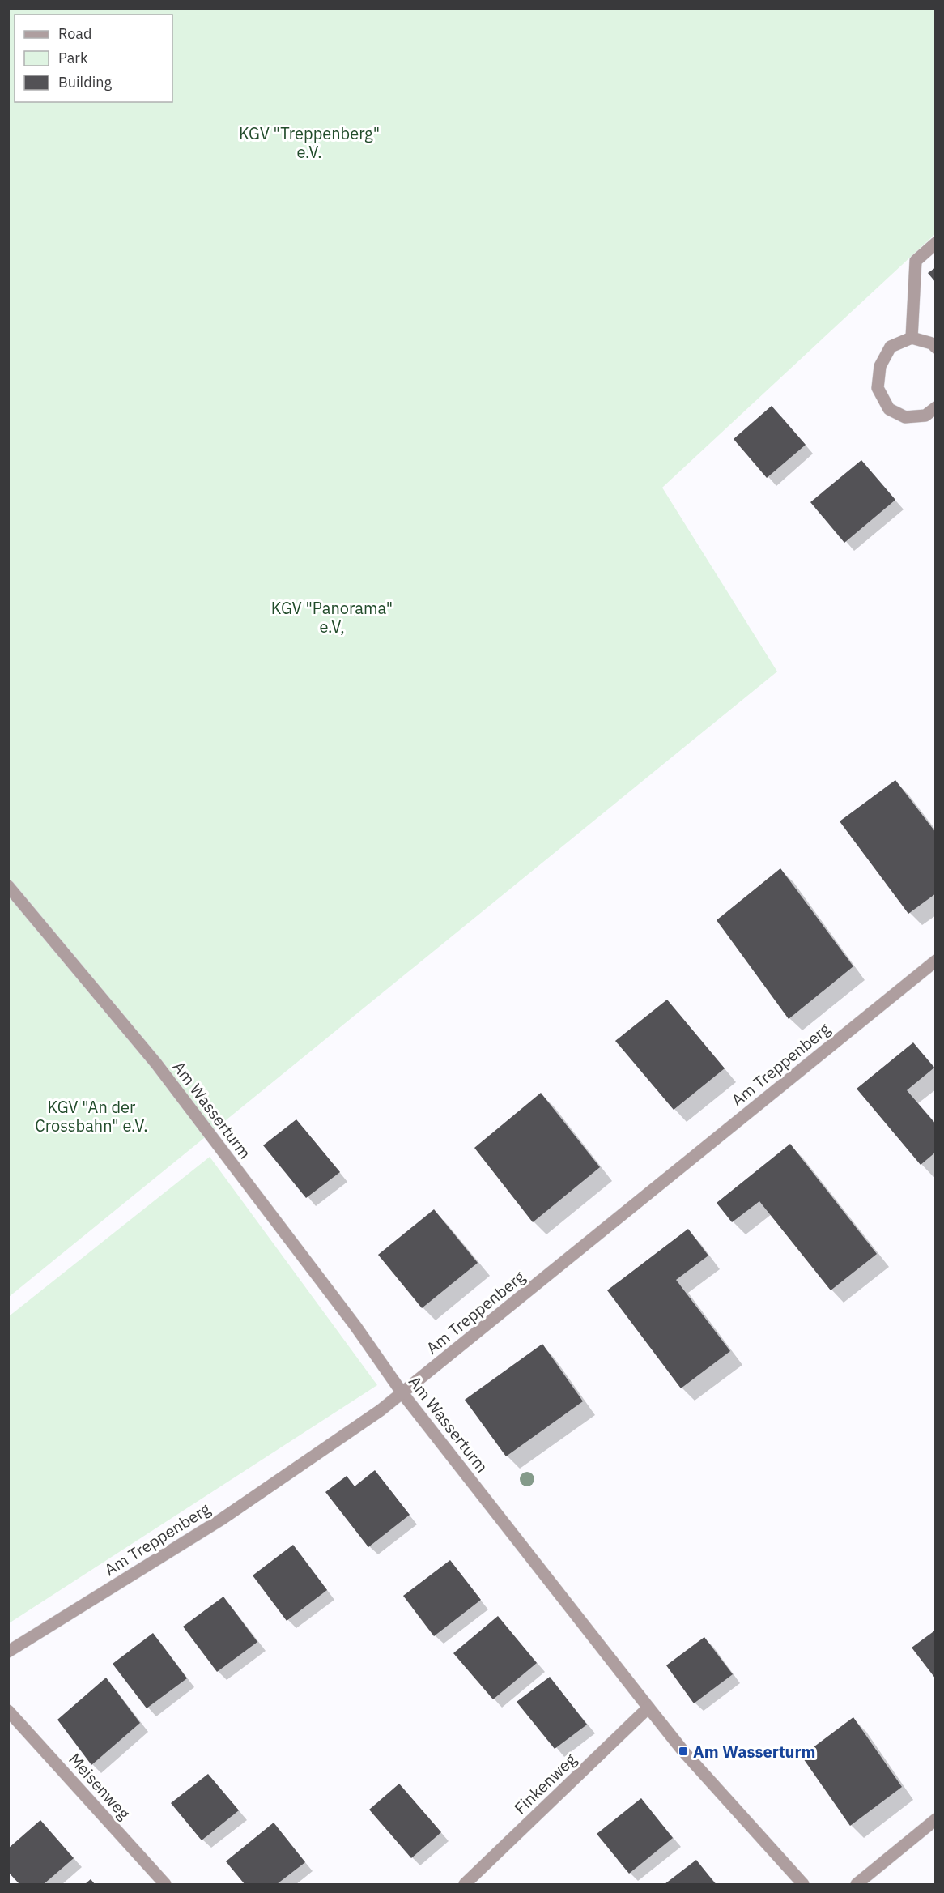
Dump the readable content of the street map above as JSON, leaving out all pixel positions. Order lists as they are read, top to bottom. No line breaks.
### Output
{"streets":{"street":["Am Treppenberg","Am Wasserturm","Finkenweg","Meisenweg"]},"crossings":[["Am Treppenberg","Am Wasserturm"],["Am Wasserturm","Finkenweg"]],"parks":["KGV \"Treppenberg\" e.V.","KGV \"Panorama\" e.V,","KGV \"An der Crossbahn\" e.V."],"places":{"transit":["Am Wasserturm"]},"legend":["Road","Park","Building"]}
